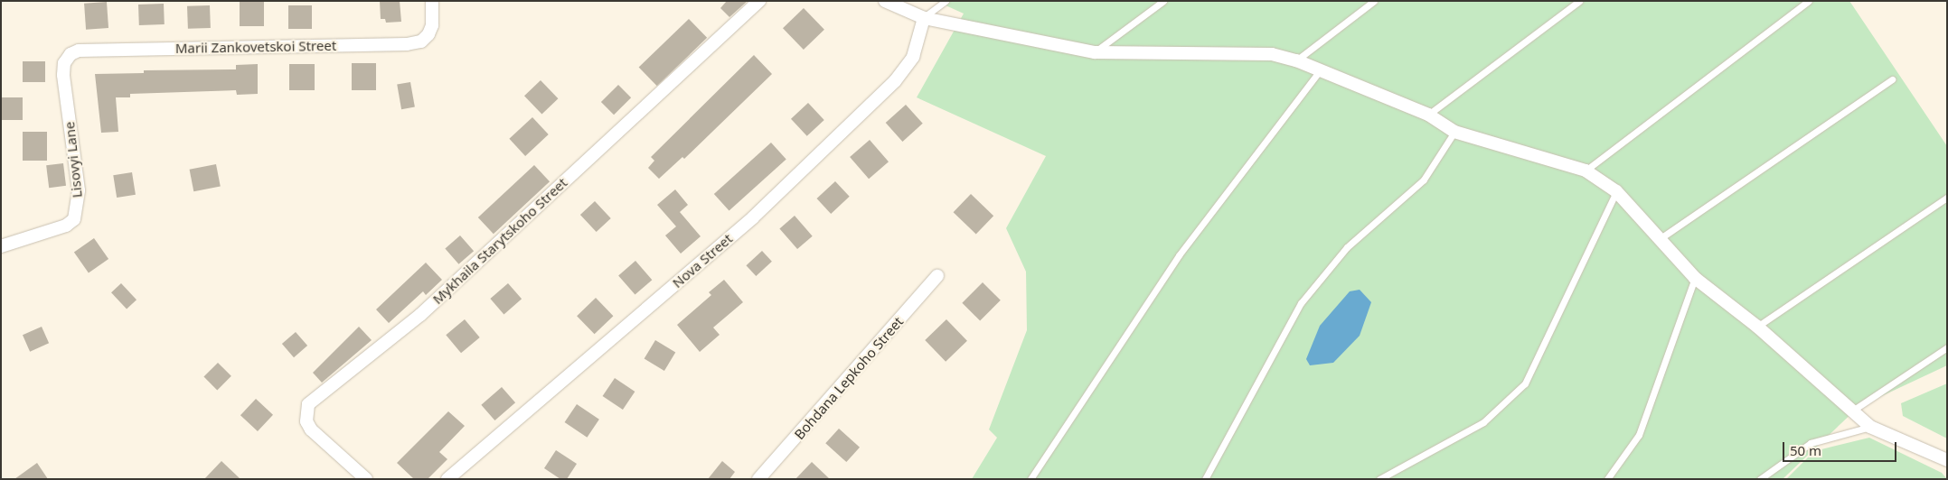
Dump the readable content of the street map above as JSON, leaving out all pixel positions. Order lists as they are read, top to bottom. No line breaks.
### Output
{"streets":{"street":["Marii Zankovetskoi Street","Lisovyi Lane","Mykhaila Starytskoho Street","Nova Street","Bohdana Lepkoho Street"]},"crossings":[["Marii Zankovetskoi Street","Lisovyi Lane"]],"scale_bar":"50 m"}
